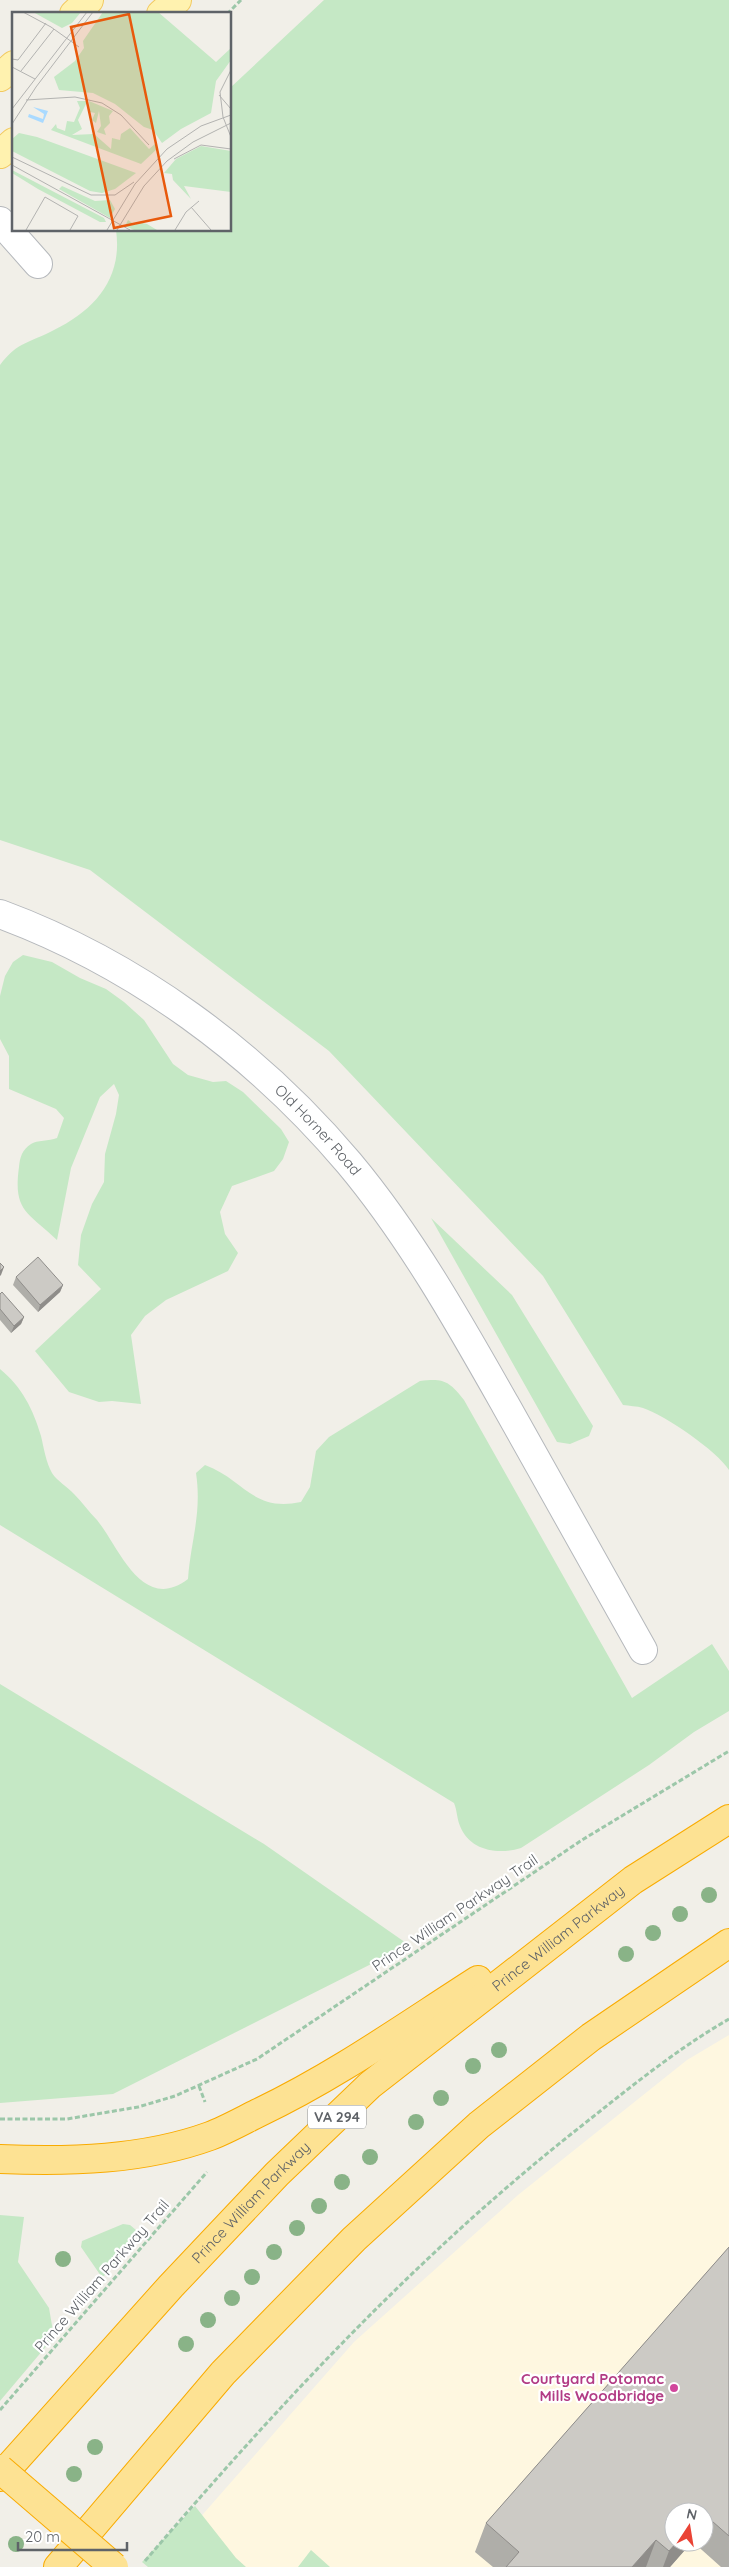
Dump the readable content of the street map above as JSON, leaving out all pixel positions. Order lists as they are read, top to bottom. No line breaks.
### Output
{"streets":{"highway":["Prince William Parkway","VA 294"],"street":["Old Horner Road"],"path":["Prince William Parkway Trail"]},"places":["Courtyard Potomac Mills Woodbridge"],"scale_bar":"20 m","north":"top"}
